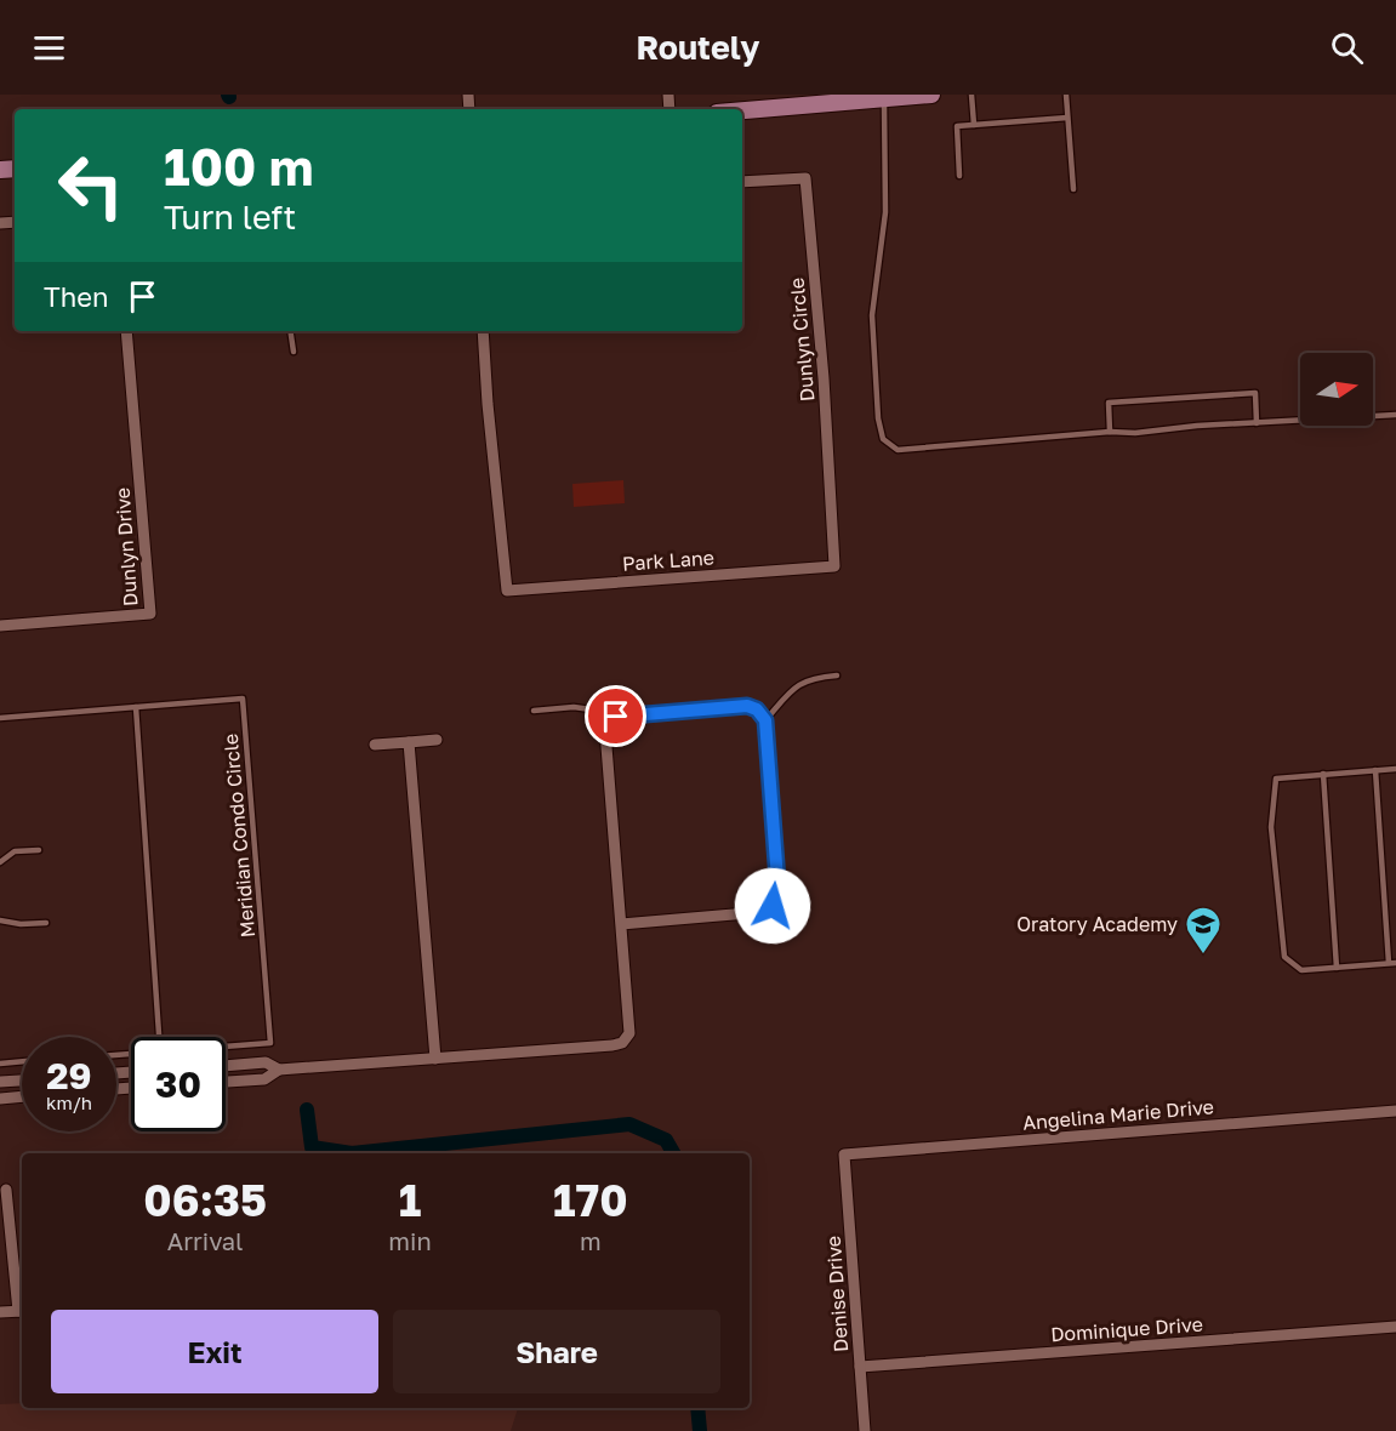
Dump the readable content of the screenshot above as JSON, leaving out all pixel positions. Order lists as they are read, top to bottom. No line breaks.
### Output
{"streets":{"street":["Dunlyn Circle","Dunlyn Drive","Park Lane","Angelina Marie Drive","Denise Drive","Dominique Drive"],"lane":["Meridian Condo Circle"]},"crossings":[["Dunlyn Circle","Park Lane"],["Angelina Marie Drive","Denise Drive"],["Denise Drive","Dominique Drive"]],"places":{"school or university":["Oratory Academy"]},"north":"right","page":{"header":"Routely","turn":["100 m","Turn left"],"then":"Then","speed":"29 km/h","limit":"30","eta":["06:35","Arrival","1","min","170","m"],"buttons":["Exit","Share"]}}
